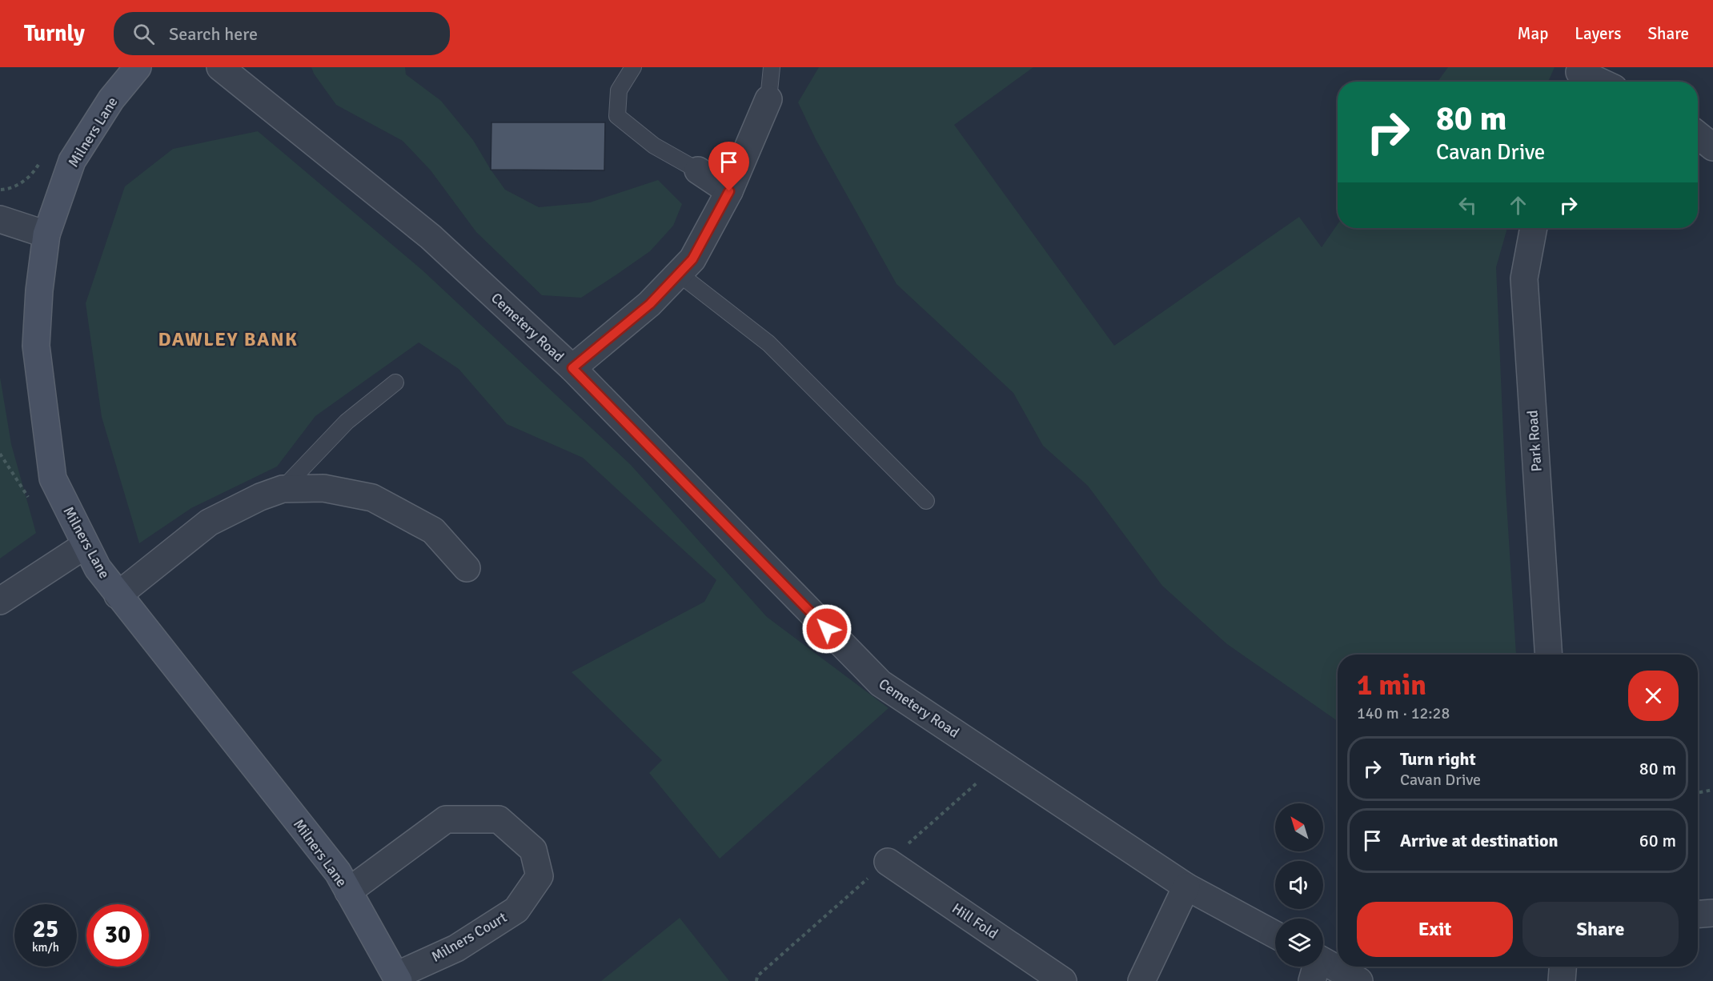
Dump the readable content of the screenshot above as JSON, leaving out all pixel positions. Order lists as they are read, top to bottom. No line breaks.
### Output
{"streets":{"street":["Milners Lane","Cemetery Road","Park Road","Hill Fold","Milners Court"]},"crossings":[["Milners Lane","Milners Court"]],"districts":["DAWLEY BANK"],"north":"top left","page":{"header":"Turnly","search":"Search here","nav":["Map","Layers","Share"],"turn":["80 m","Cavan Drive"],"heading":["1 min","140 m · 12:28"],"list":[{"name":"Turn right","note":"Cavan Drive","value":"80 m"},{"name":"Arrive at destination","value":"60 m"}],"buttons":["Exit","Share"],"speed":"25 km/h","limit":"30"}}
